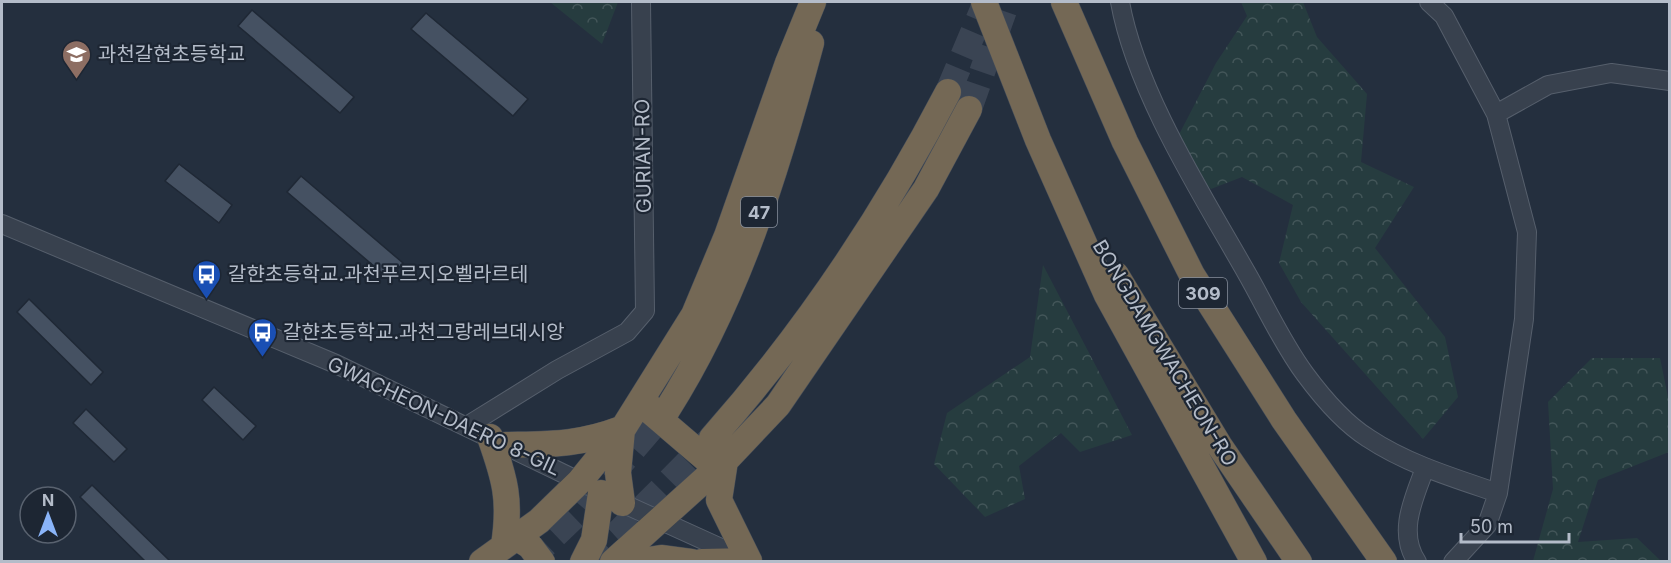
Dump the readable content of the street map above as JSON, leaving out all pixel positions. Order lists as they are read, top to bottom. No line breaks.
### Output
{"streets":{"highway":["47","309","BONGDAMGWACHEON-RO"],"street":["GURIAN-RO","GWACHEON-DAERO 8-GIL"]},"crossings":[["GURIAN-RO","GWACHEON-DAERO 8-GIL"]],"places":{"school or university":["과천갈현초등학교"],"bus stop":["갈햔초등학교.과천푸르지오벨라르테","갈햔초등학교.과천그랑레브데시앙"]},"scale_bar":"50 m","north":"top"}
